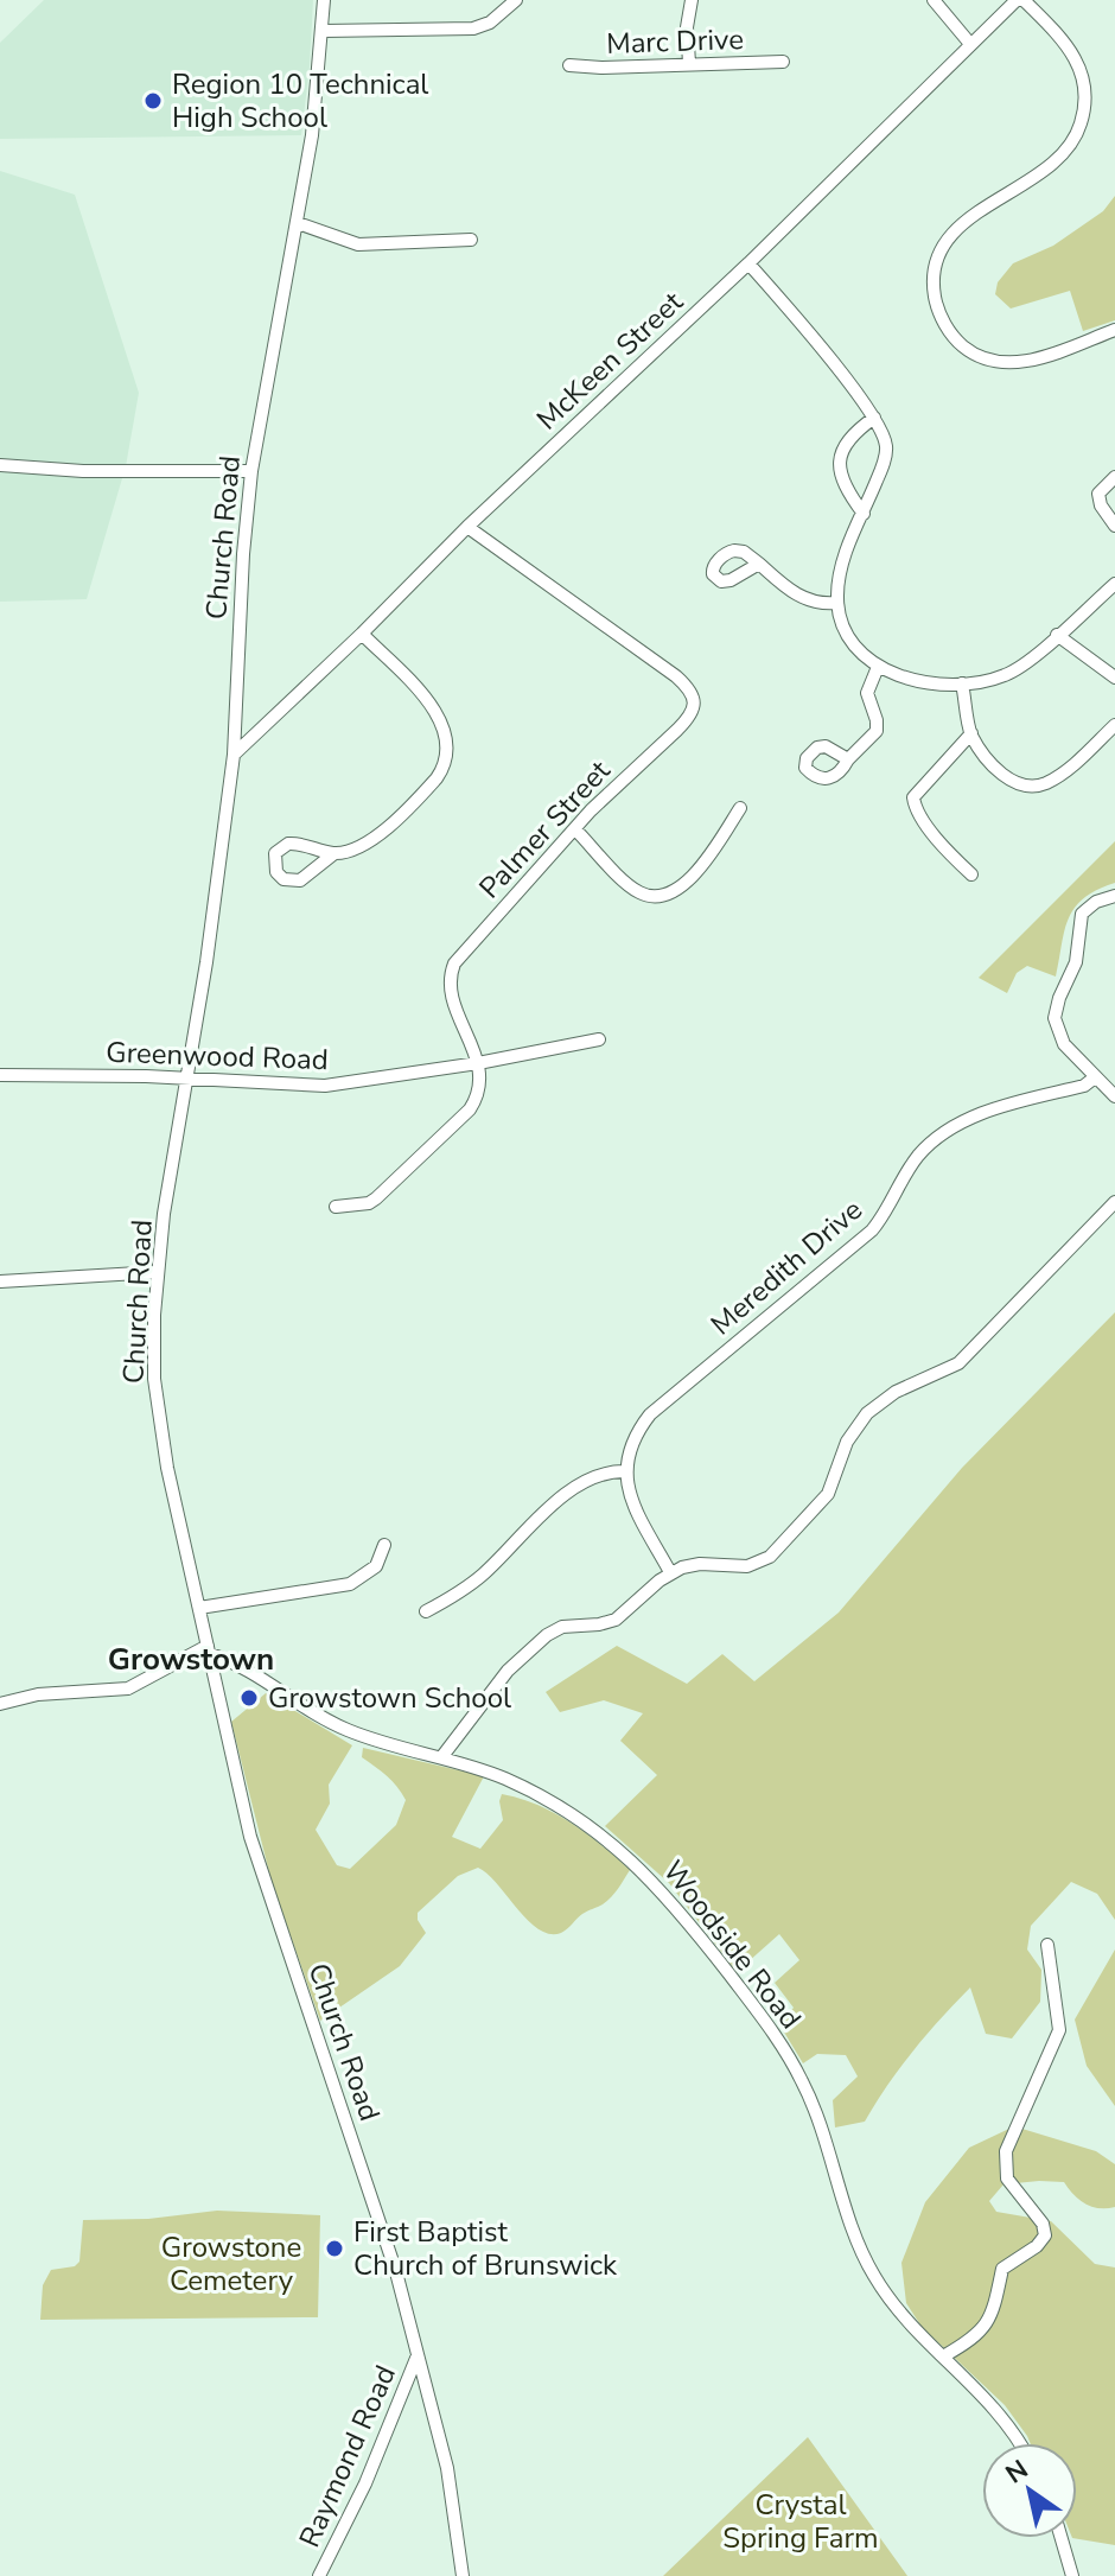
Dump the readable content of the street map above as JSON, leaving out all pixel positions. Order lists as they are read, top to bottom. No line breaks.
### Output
{"streets":{"street":["Marc Drive","McKeen Street","Church Road","Palmer Street","Greenwood Road","Meredith Drive","Woodside Road","Raymond Road"]},"crossings":[["McKeen Street","Church Road"],["McKeen Street","Palmer Street"],["Church Road","Greenwood Road"],["Church Road","Woodside Road"],["Church Road","Raymond Road"],["Palmer Street","Greenwood Road"]],"districts":["Growstown"],"parks":["Growstone Cemetery","Crystal Spring Farm"],"places":["Region 10 Technical High School","Growstown School","First Baptist Church of Brunswick"],"north":"top left"}
